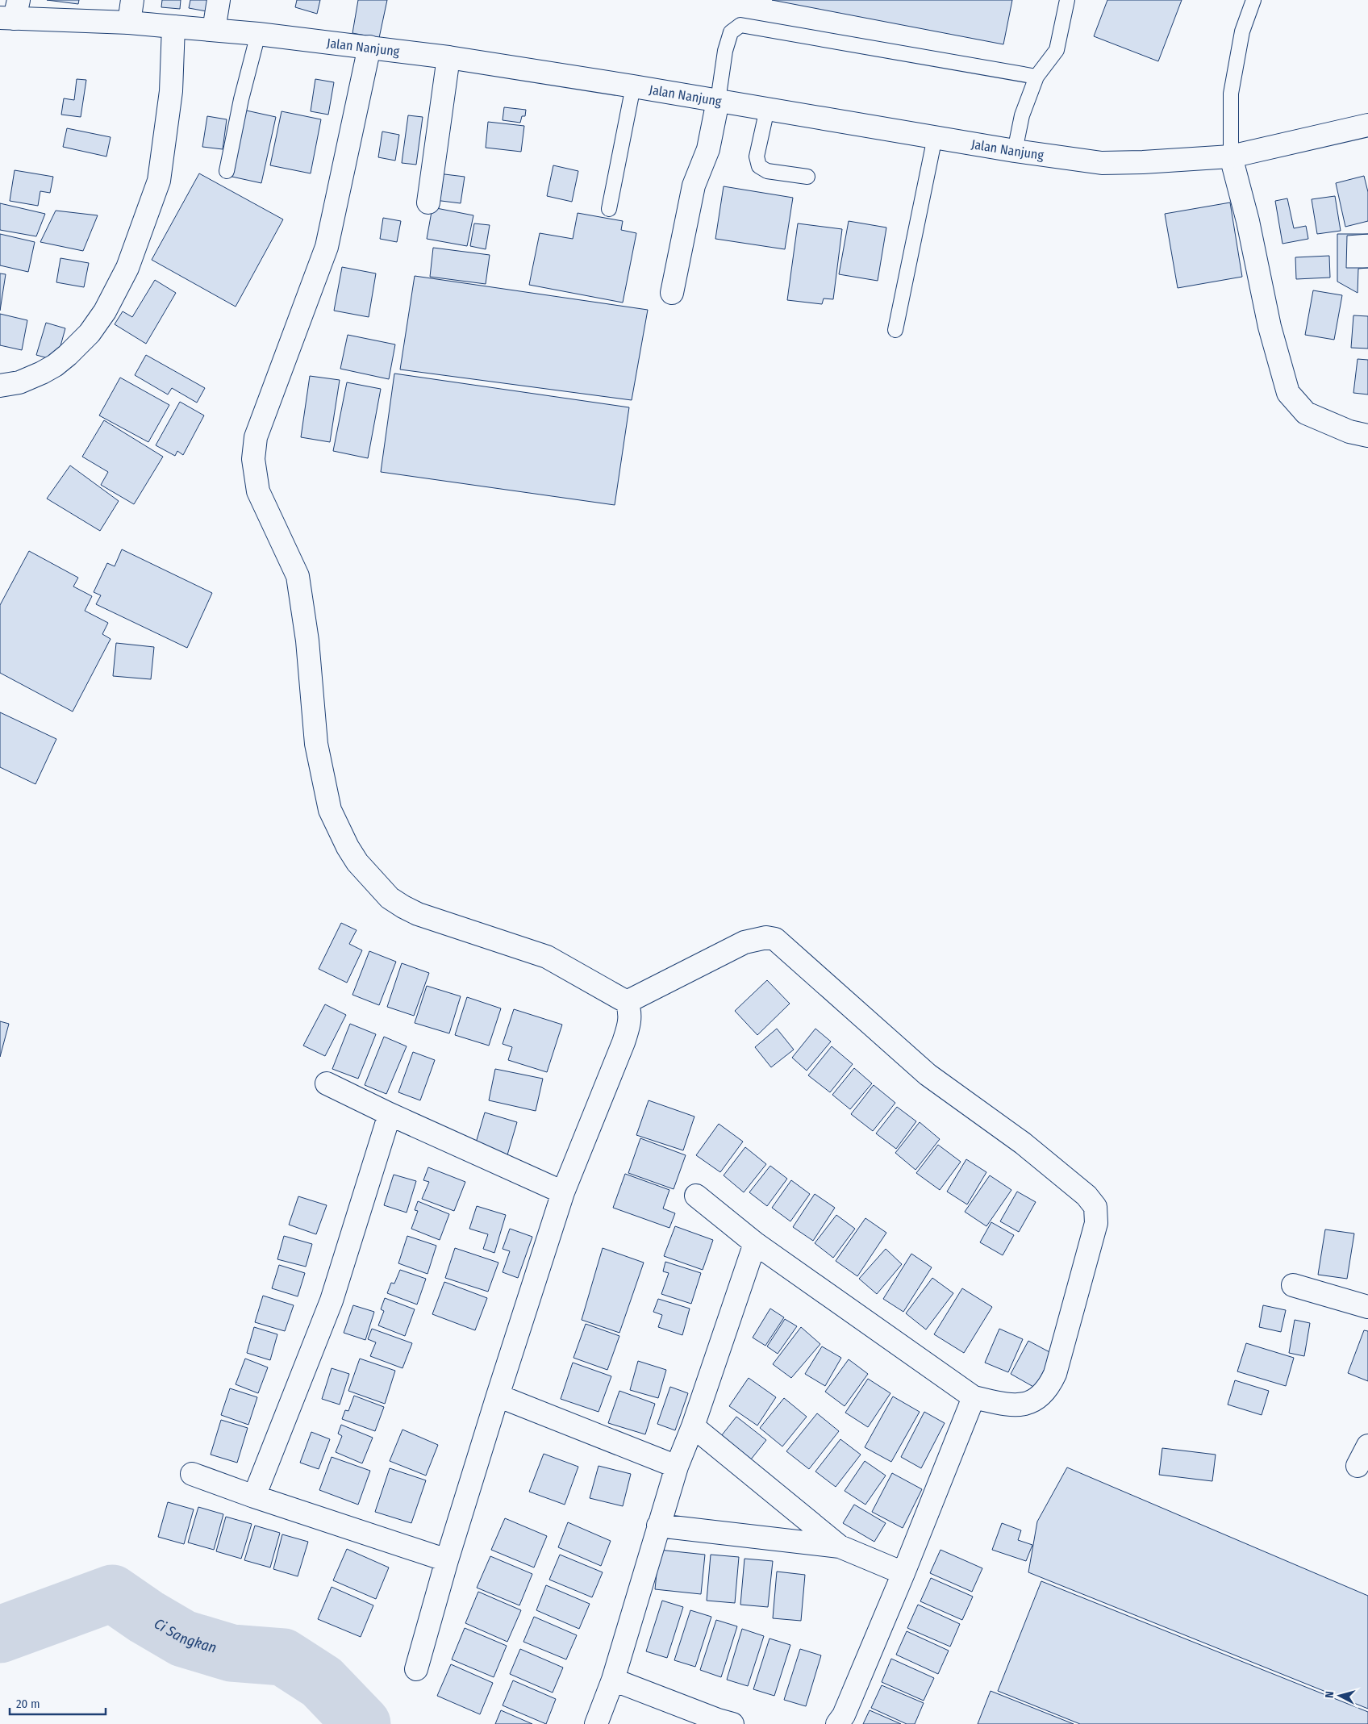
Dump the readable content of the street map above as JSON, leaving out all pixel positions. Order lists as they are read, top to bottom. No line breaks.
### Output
{"streets":{"street":["Jalan Nanjung"]},"water":["Ci Sangkan"],"scale_bar":"20 m","north":"left"}
